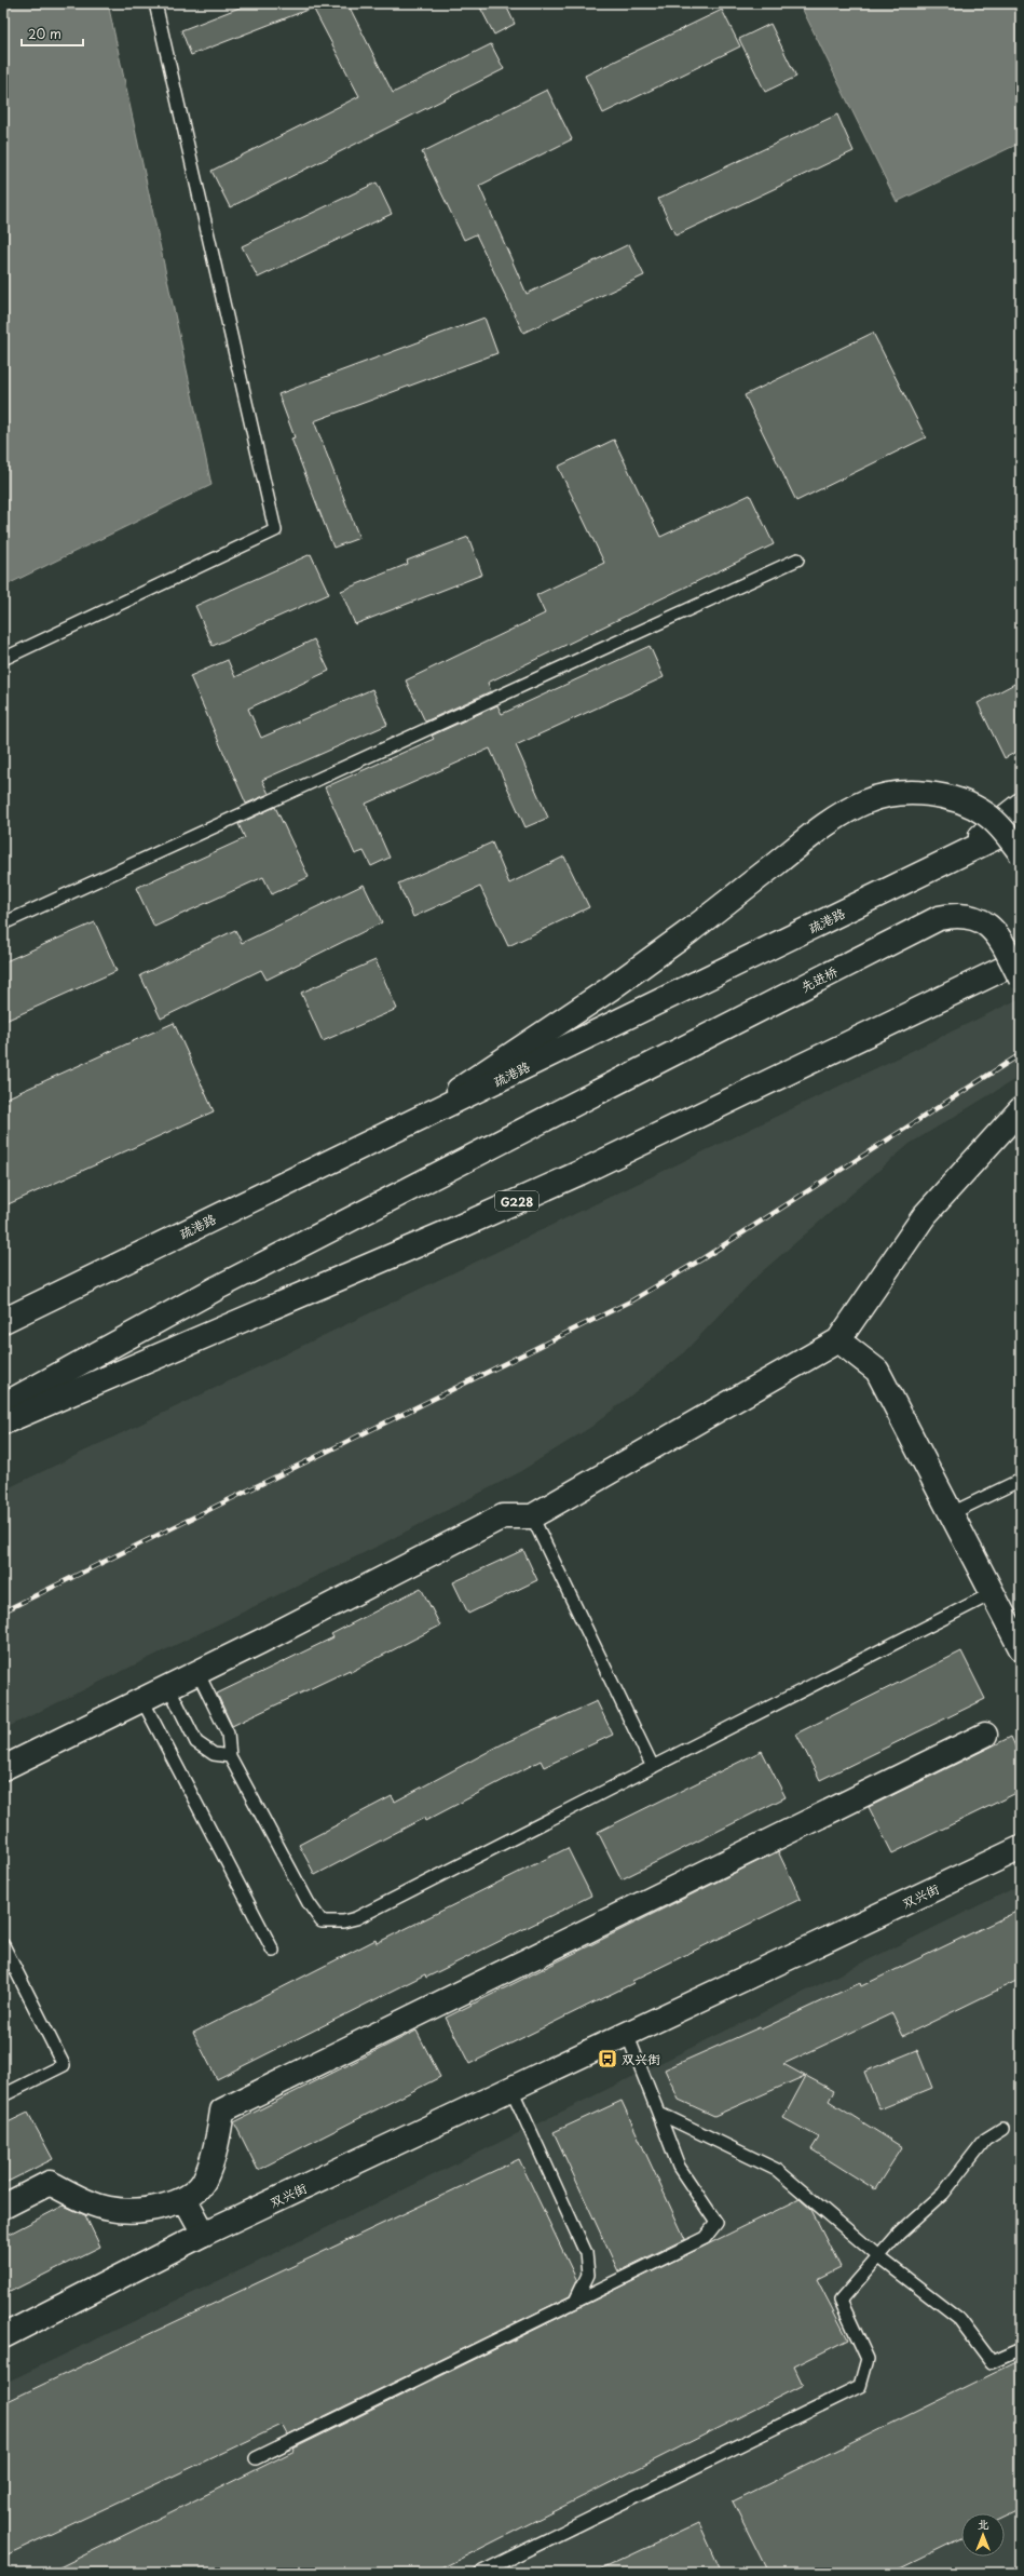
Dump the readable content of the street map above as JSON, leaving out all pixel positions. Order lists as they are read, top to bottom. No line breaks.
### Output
{"streets":{"main road":["疏港路","先进桥","G228","双兴街"]},"places":{"bus stop":["双兴街"]},"scale_bar":"20 m","north":"top"}
